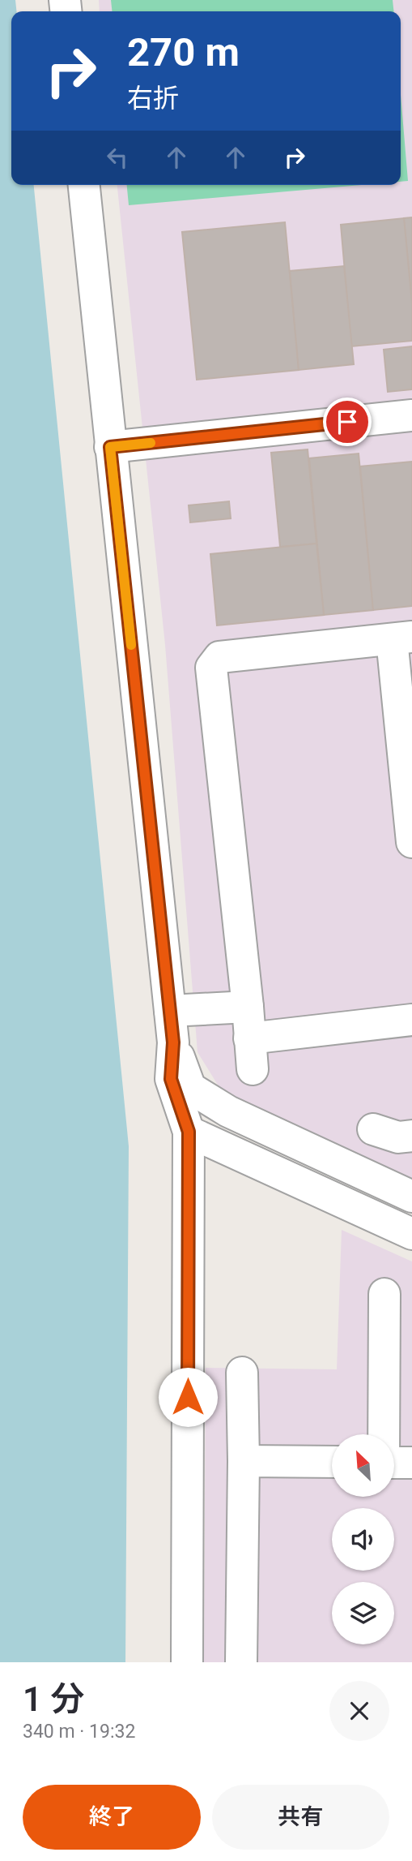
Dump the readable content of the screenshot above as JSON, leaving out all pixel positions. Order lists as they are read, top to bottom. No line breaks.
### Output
{"north":"top left","page":{"turn":["270 m","右折"],"heading":["1 分","340 m · 19:32"],"buttons":["終了","共有"]}}
